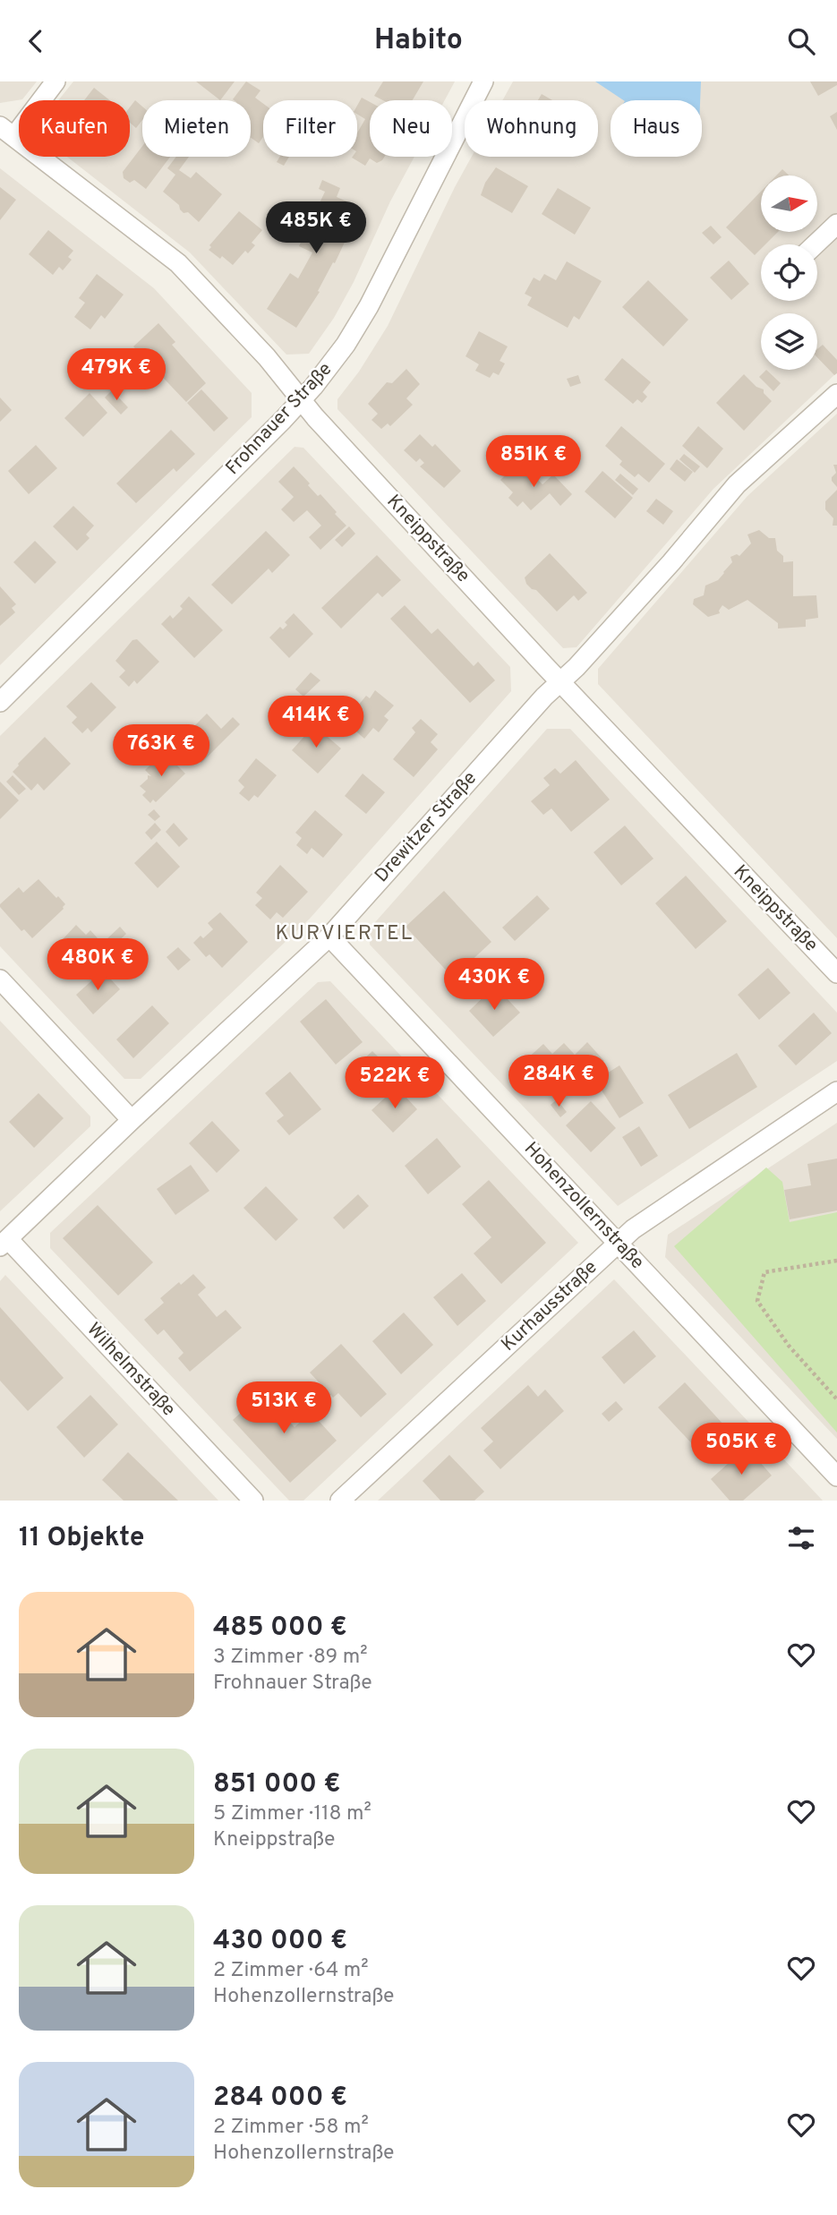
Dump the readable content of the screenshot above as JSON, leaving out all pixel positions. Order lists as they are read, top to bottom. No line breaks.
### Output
{"streets":{"street":["Frohnauer Straße","Kneippstraße","Drewitzer Straße","Hohenzollernstraße","Kurhausstraße","Wilhelmstraße"]},"crossings":[["Frohnauer Straße","Kneippstraße"],["Kneippstraße","Drewitzer Straße"],["Drewitzer Straße","Hohenzollernstraße"],["Drewitzer Straße","Wilhelmstraße"],["Hohenzollernstraße","Kurhausstraße"]],"districts":["KURVIERTEL"],"north":"right","page":{"header":"Habito","chip":["Kaufen","Mieten","Filter","Neu","Wohnung","Haus"],"price":["485K €","479K €","851K €","414K €","763K €","480K €","430K €","284K €","522K €","513K €","505K €"],"heading":"11 Objekte","list":[{"name":"485 000 €","note":"3 Zimmer · 89 m² · Frohnauer Straße"},{"name":"851 000 €","note":"5 Zimmer · 118 m² · Kneippstraße"},{"name":"430 000 €","note":"2 Zimmer · 64 m² · Hohenzollernstraße"},{"name":"284 000 €","note":"2 Zimmer · 58 m² · Hohenzollernstraße"}]}}
